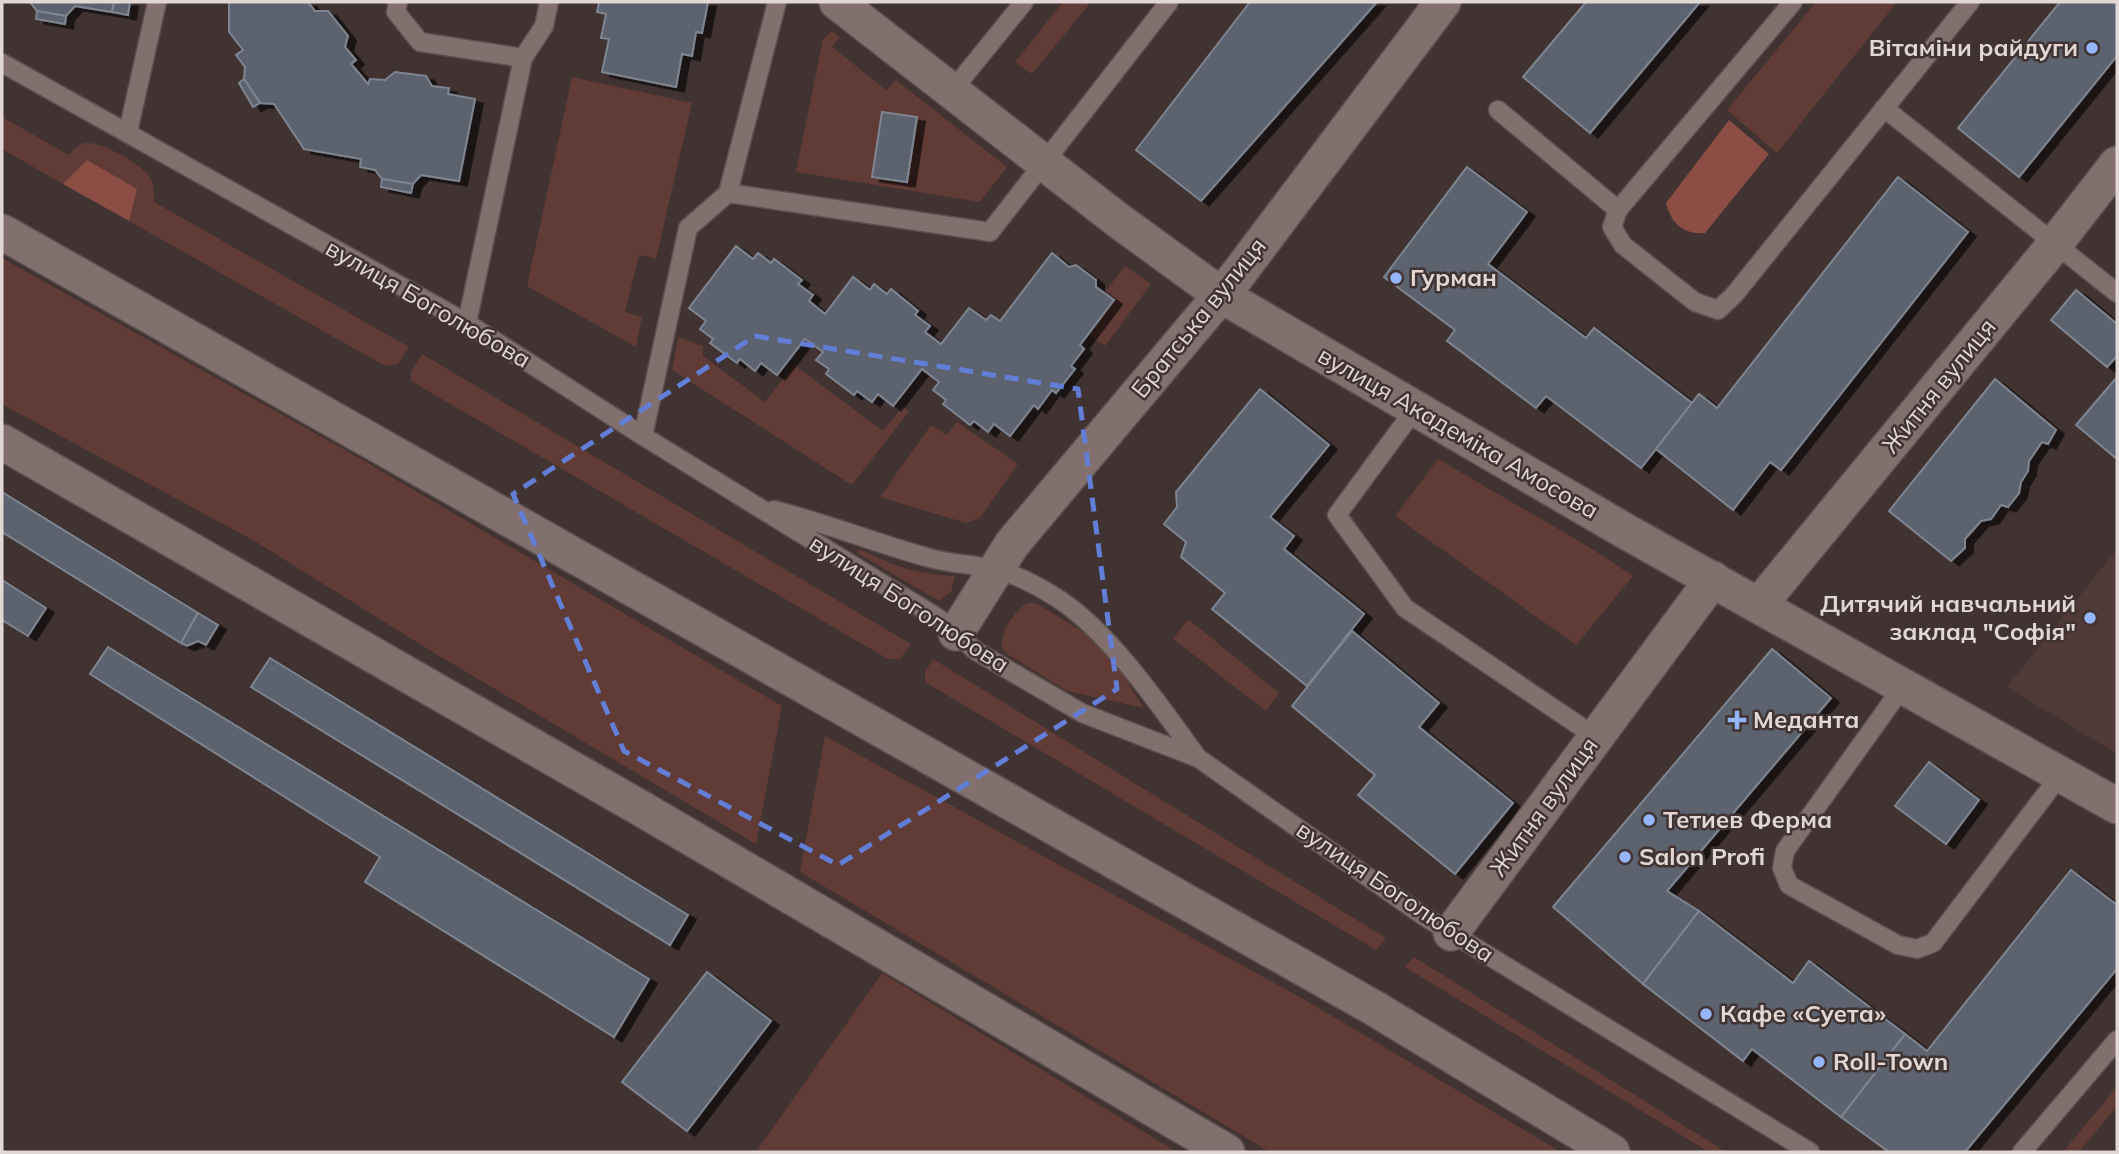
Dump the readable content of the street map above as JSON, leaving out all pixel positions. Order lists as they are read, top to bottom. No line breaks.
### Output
{"streets":{"street":["Братська вулиця","Житня вулиця","вулиця Академіка Амосова"],"lane":["вулиця Боголюбова"]},"crossings":[["вулиця Боголюбова","Братська вулиця"],["вулиця Боголюбова","Житня вулиця"],["Братська вулиця","вулиця Академіка Амосова"],["Житня вулиця","вулиця Академіка Амосова"]],"places":{"other":["Вітаміни райдуги","Гурман","Дитячий навчальний заклад \"Софія\"","Тетиев Ферма","Salon Profi","Кафе «Суета»","Roll-Town"],"health":["Меданта"]}}
